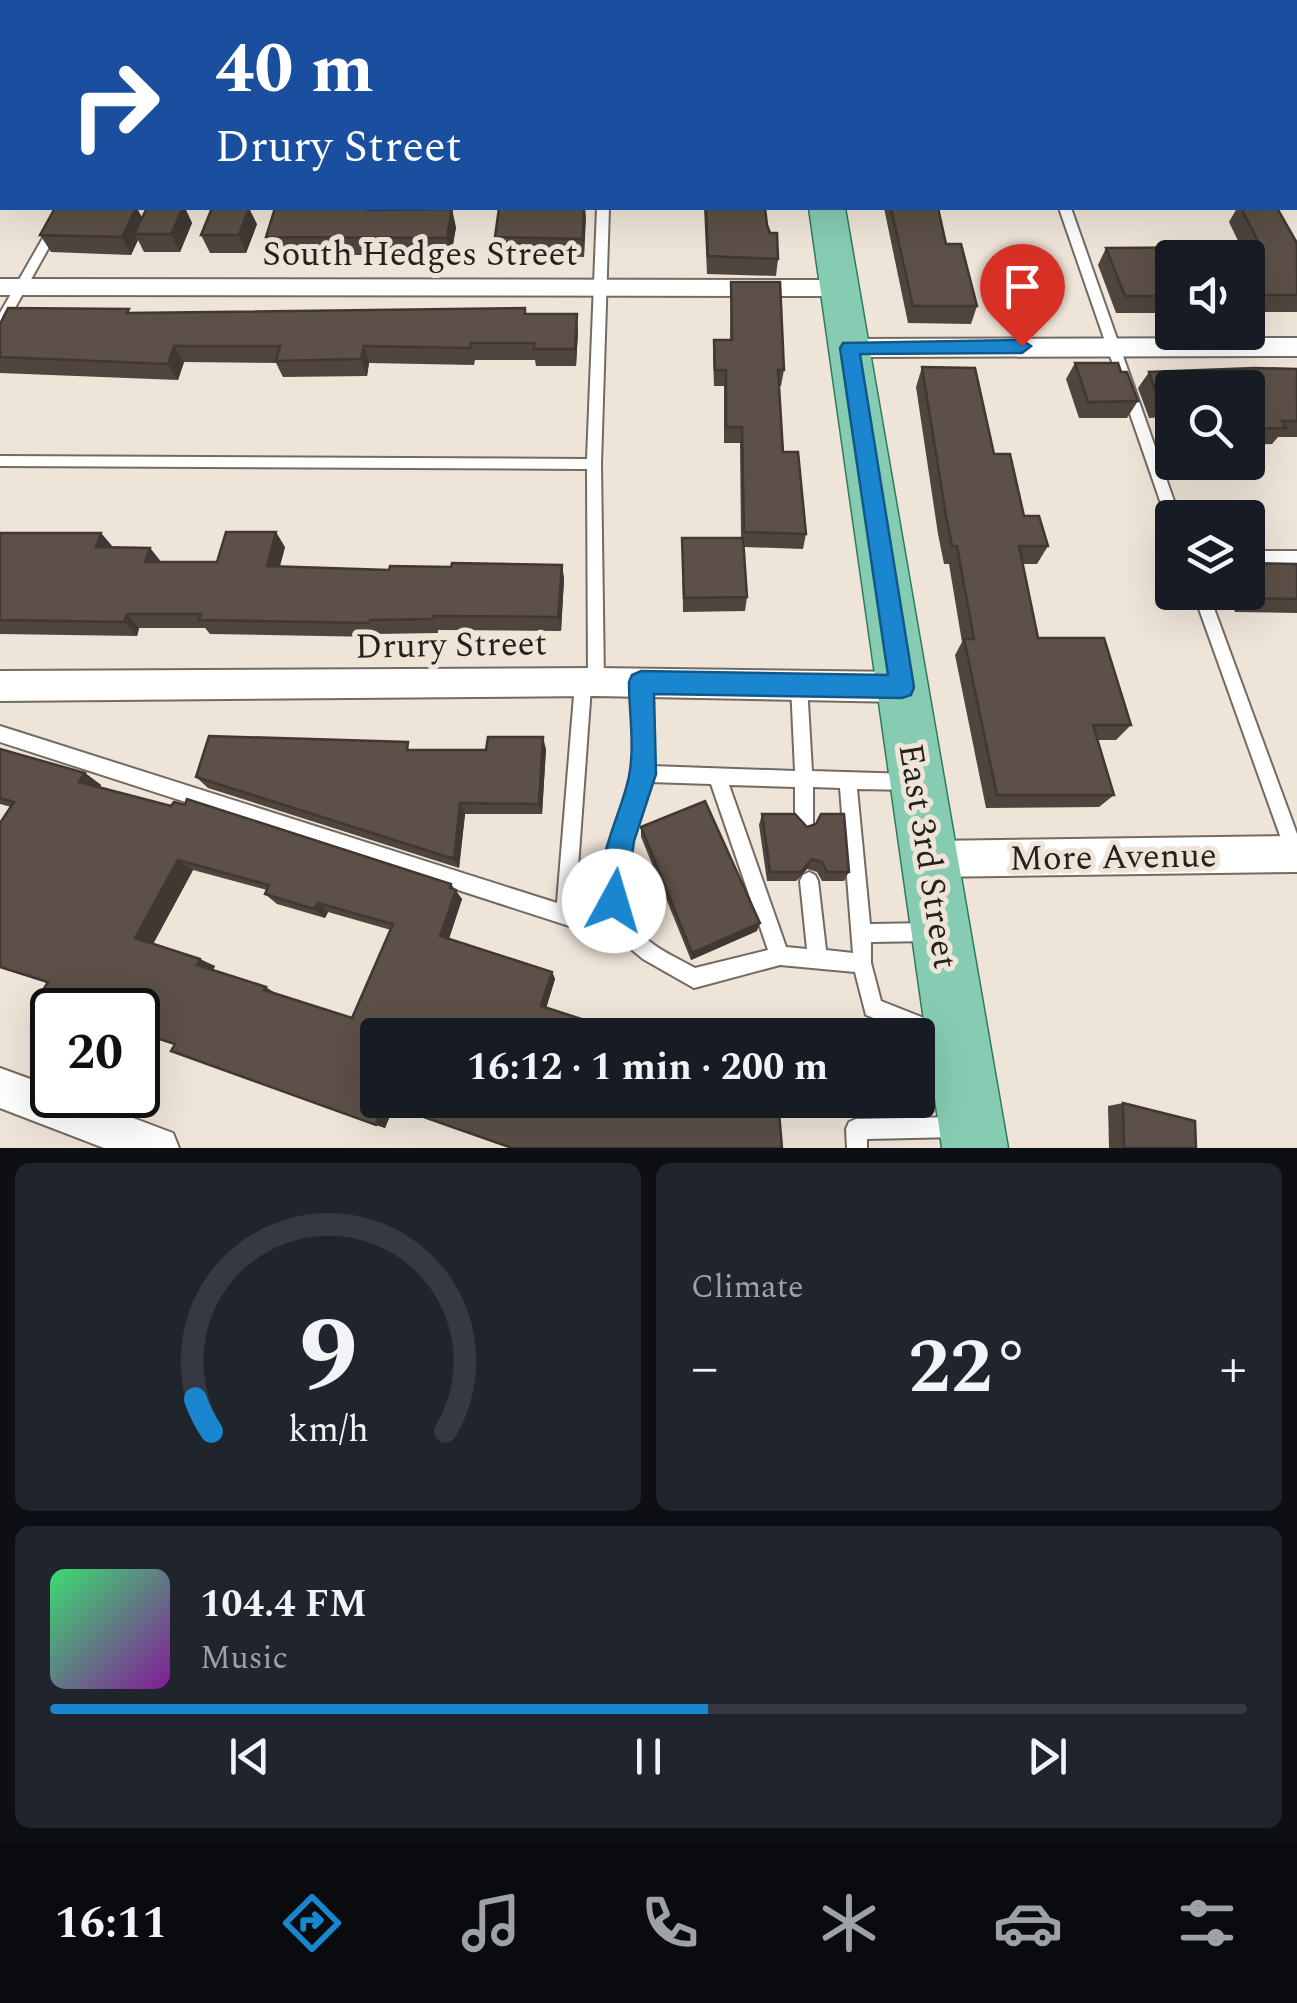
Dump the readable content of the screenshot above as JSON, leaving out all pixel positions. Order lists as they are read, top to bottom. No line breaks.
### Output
{"streets":{"main road":["East 3rd Street"],"street":["South Hedges Street","Drury Street","More Avenue"]},"crossings":[["South Hedges Street","East 3rd Street"],["Drury Street","East 3rd Street"],["East 3rd Street","More Avenue"]],"page":{"turn":["40 m","Drury Street"],"limit":"20","trip":"16:12 · 1 min · 200 m","tile":"Climate","heat":["−","22°","+"],"song":["104.4 FM","Music"],"tabs":"16:11","gauge":["9","km/h"]}}
